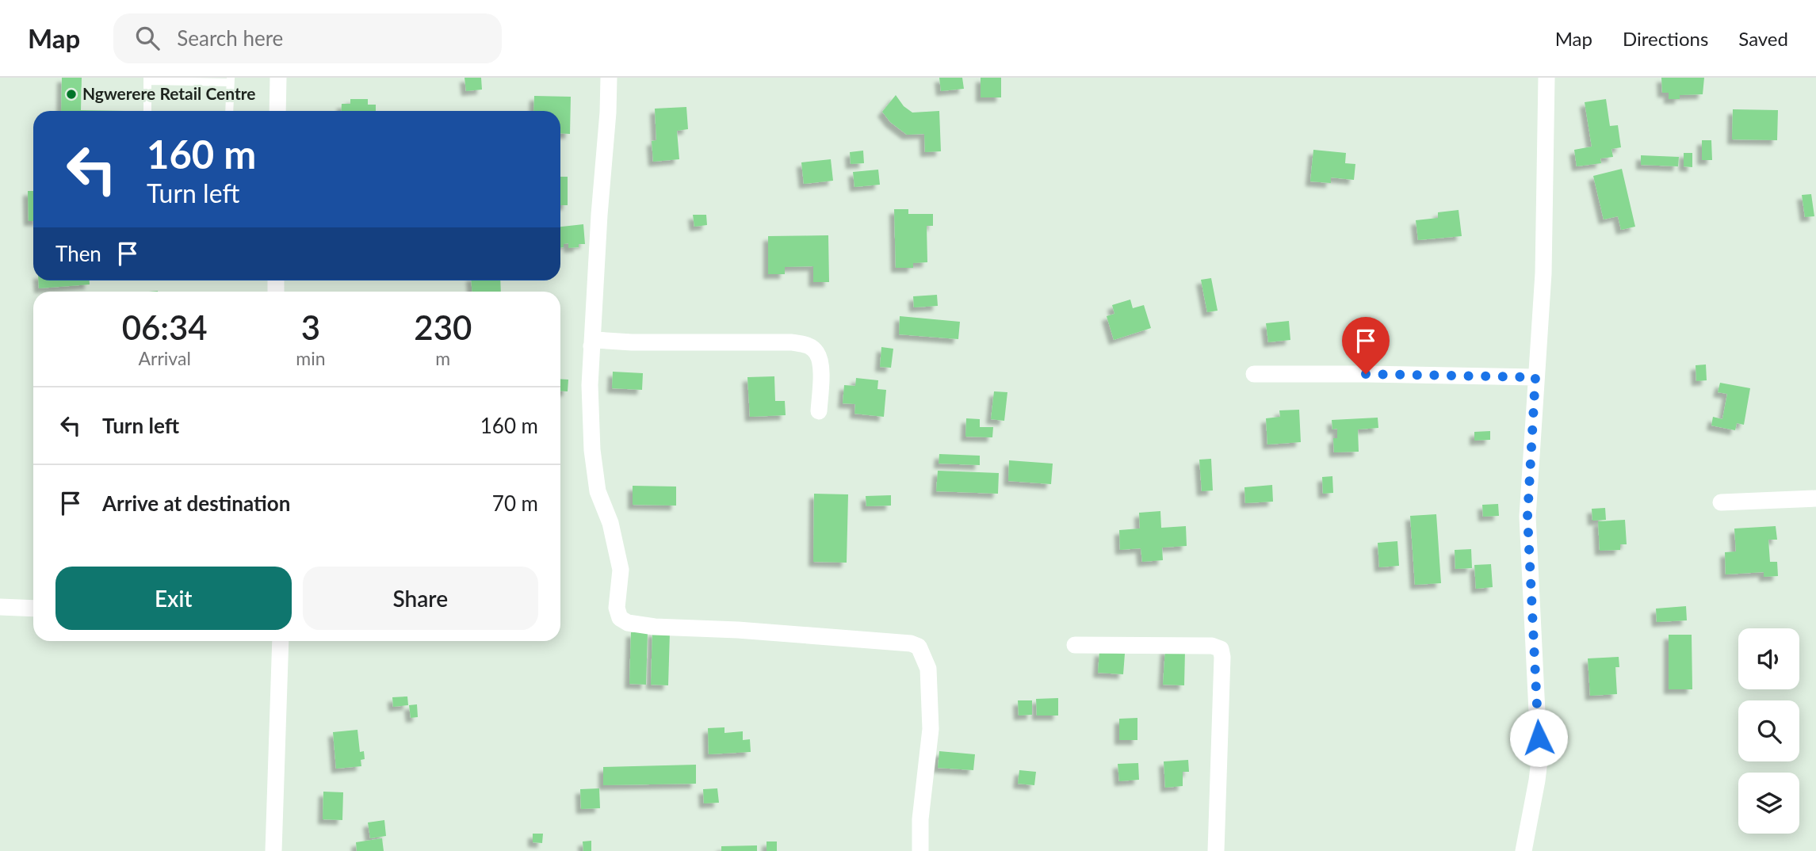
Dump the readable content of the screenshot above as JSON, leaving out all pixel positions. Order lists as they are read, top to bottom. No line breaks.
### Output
{"places":["Ngwerere Retail Centre"],"page":{"header":"Map","search":"Search here","nav":["Map","Directions","Saved"],"turn":["160 m","Turn left"],"then":"Then","eta":["06:34","Arrival","3","min","230","m"],"list":[{"name":"Turn left","value":"160 m"},{"name":"Arrive at destination","value":"70 m"}],"buttons":["Exit","Share"]}}
